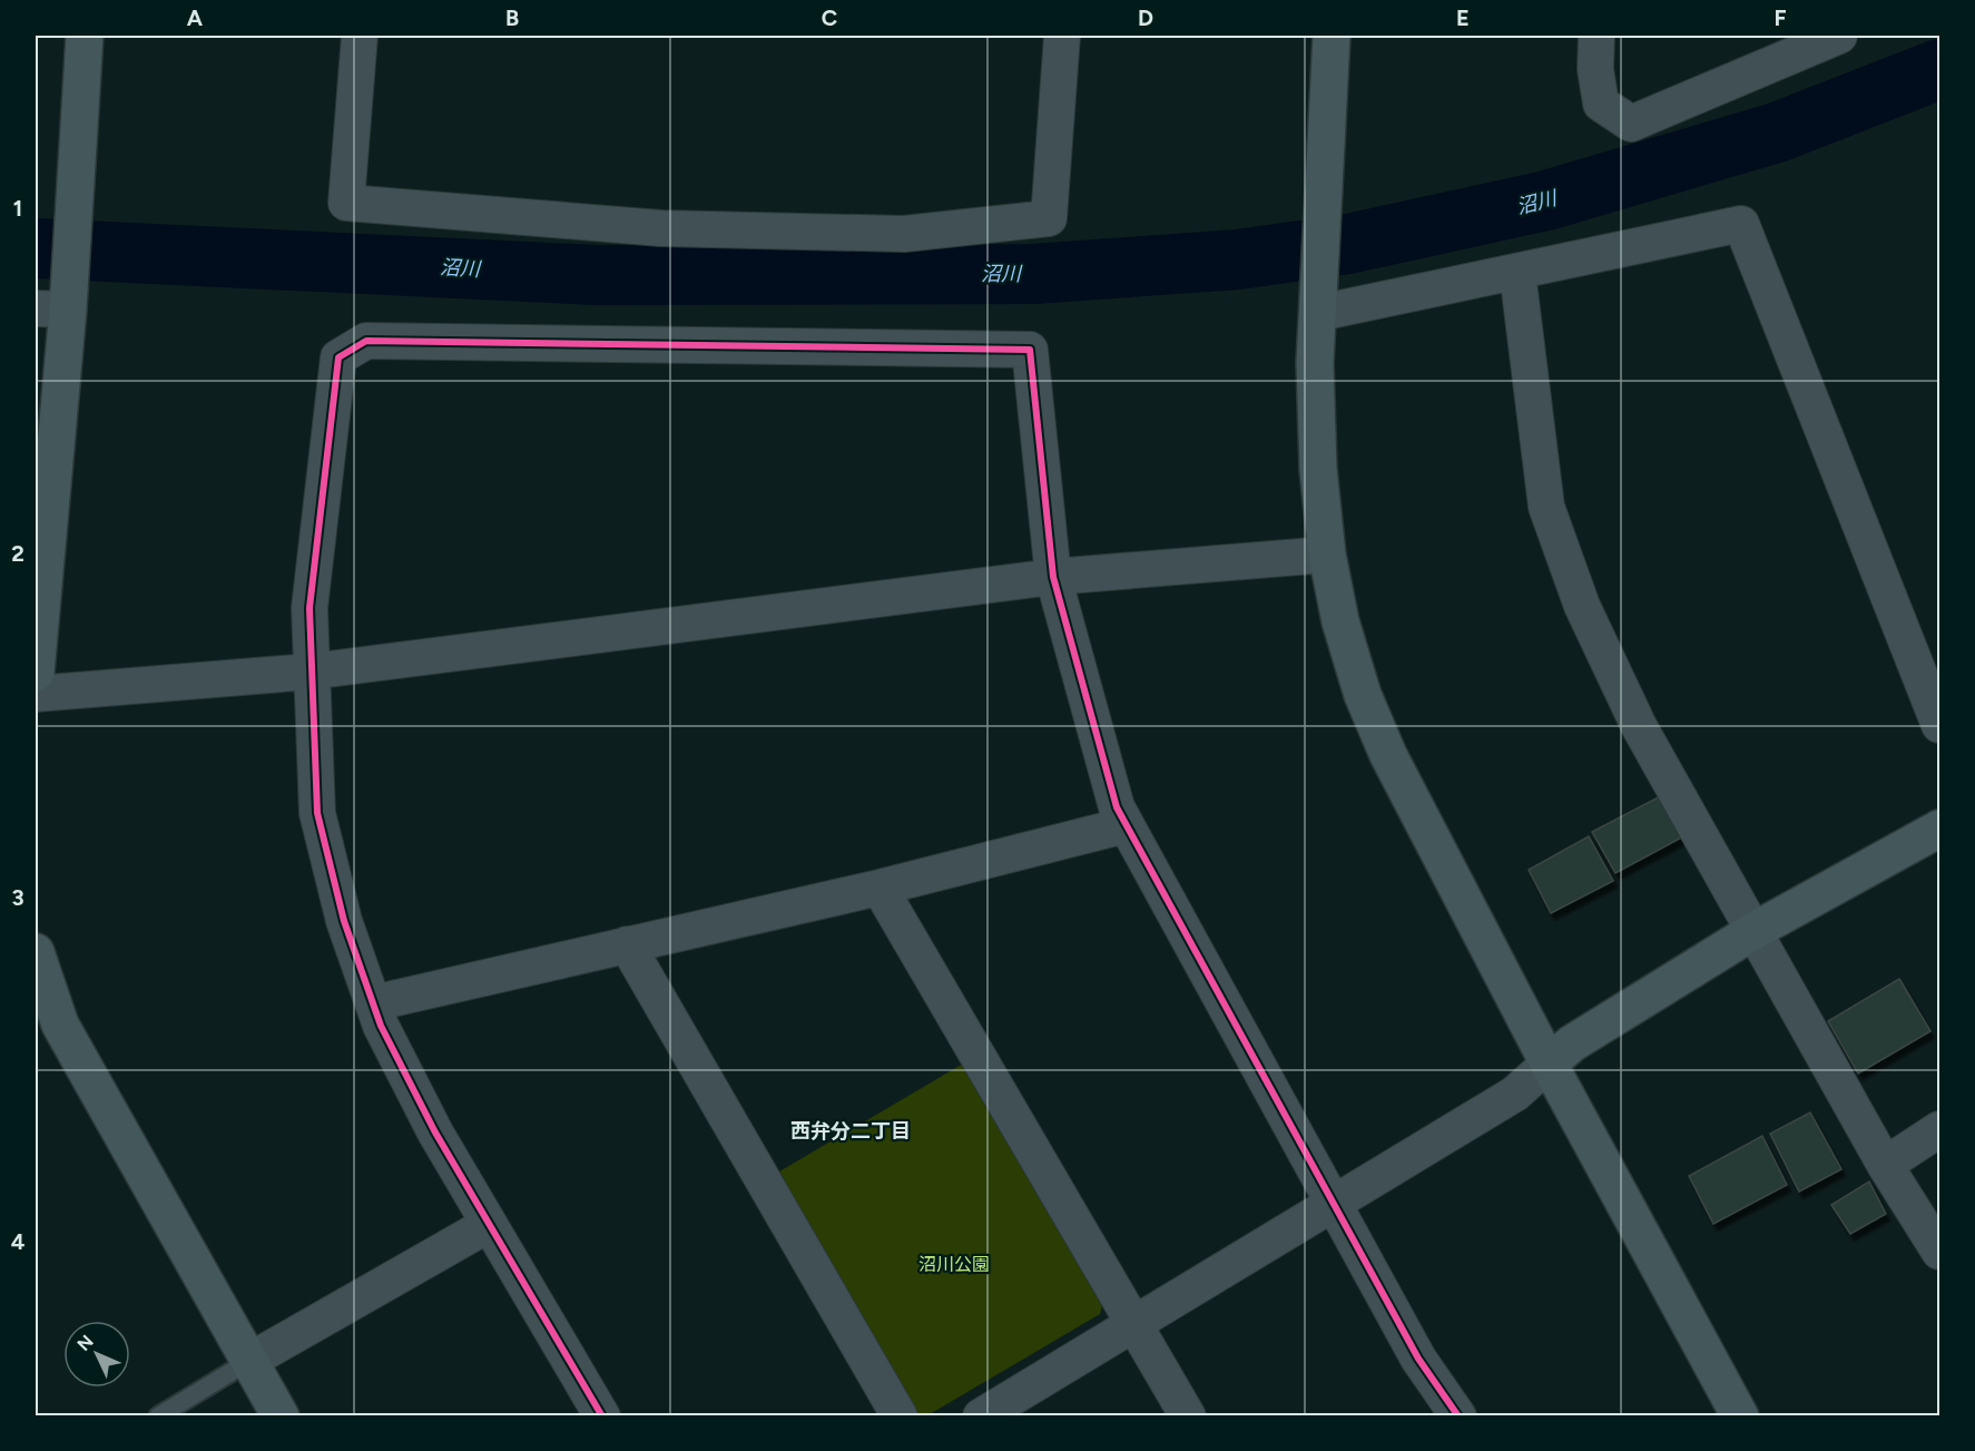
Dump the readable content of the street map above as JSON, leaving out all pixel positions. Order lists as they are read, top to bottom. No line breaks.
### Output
{"districts":["西弁分二丁目"],"water":["沼川"],"parks":["沼川公園"],"north":"top left","grid":{"columns":["A","B","C","D","E","F"],"rows":["1","2","3","4"]}}
